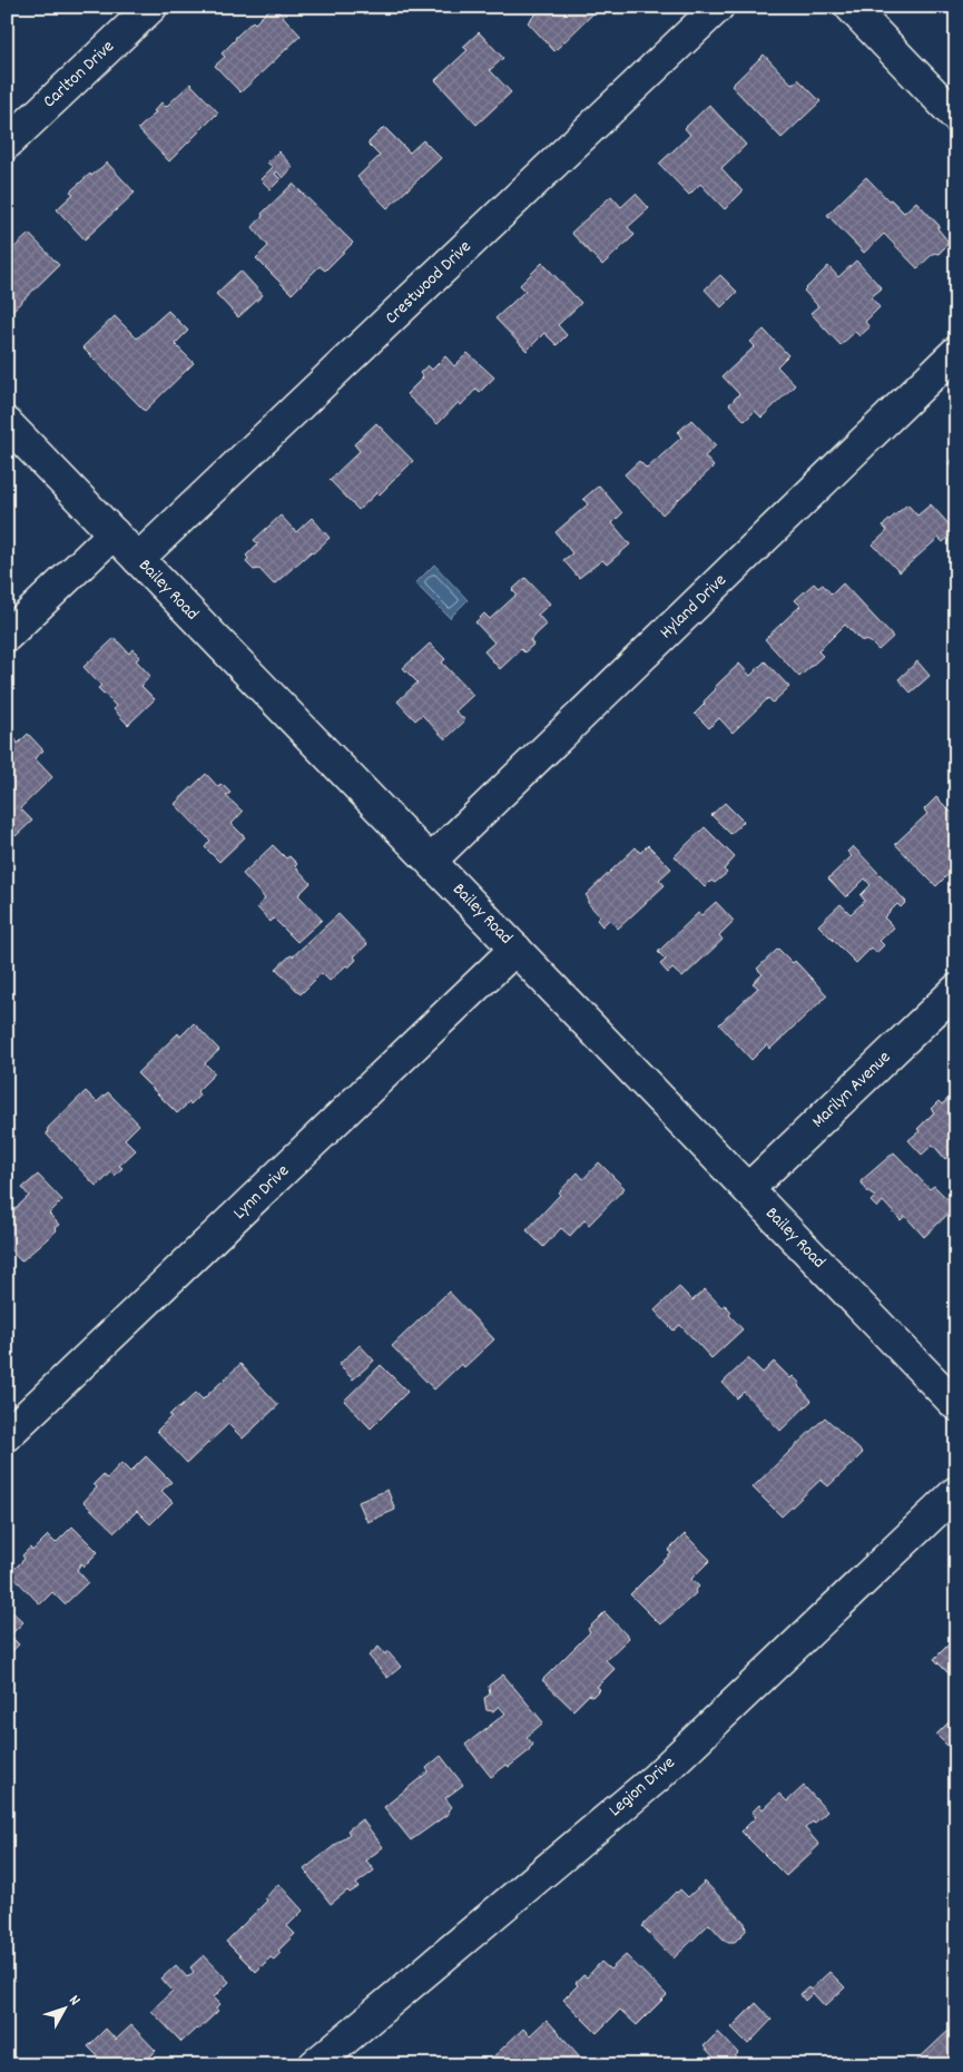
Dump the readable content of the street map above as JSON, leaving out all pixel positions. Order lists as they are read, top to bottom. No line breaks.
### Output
{"streets":{"street":["Carlton Drive","Crestwood Drive","Bailey Road","Hyland Drive","Marilyn Avenue","Lynn Drive","Legion Drive"]},"crossings":[["Crestwood Drive","Bailey Road"],["Bailey Road","Hyland Drive"],["Bailey Road","Marilyn Avenue"],["Bailey Road","Lynn Drive"]],"north":"top right"}
